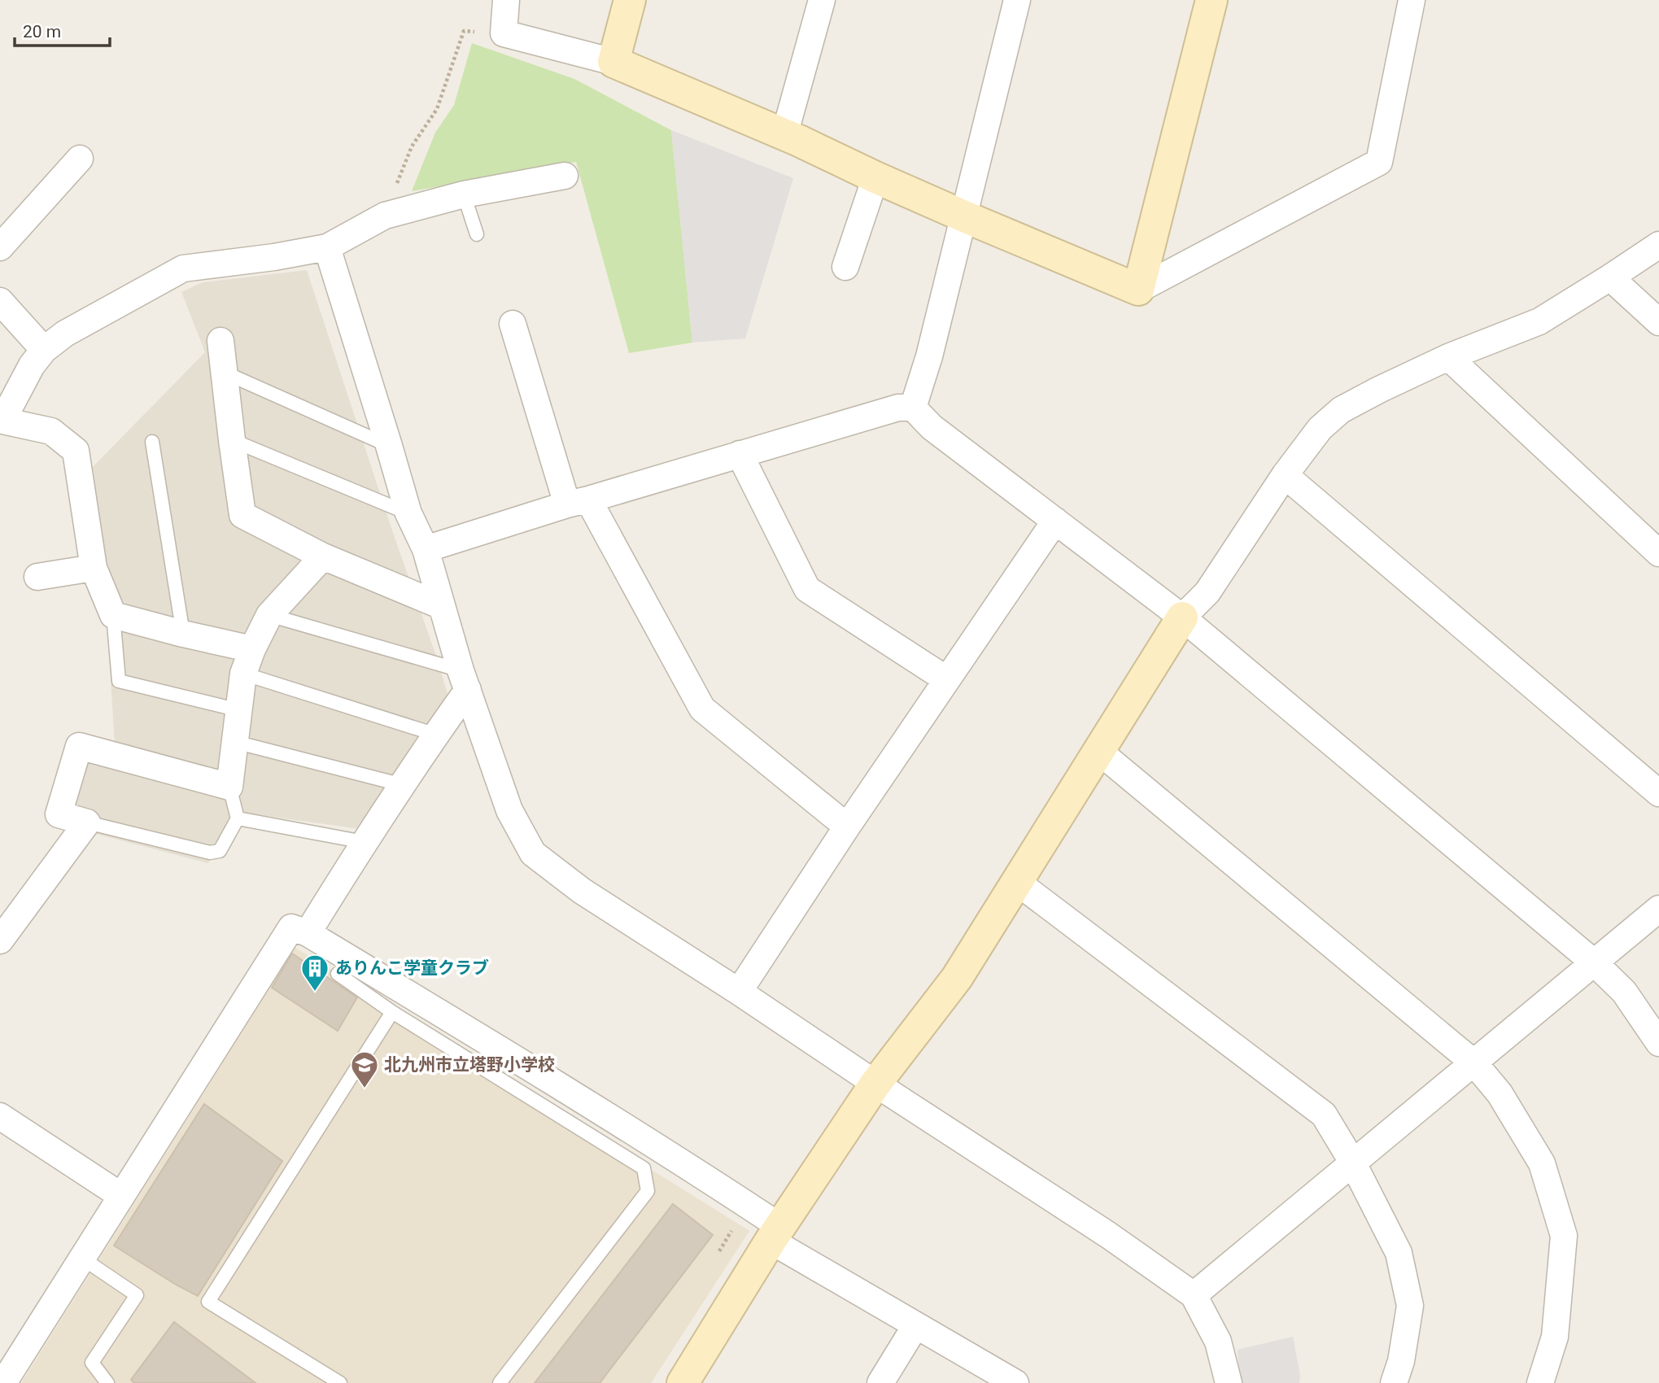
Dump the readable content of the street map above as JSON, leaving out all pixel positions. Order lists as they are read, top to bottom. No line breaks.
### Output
{"places":{"building":["ありんこ学童クラブ"],"school or university":["北九州市立塔野小学校"]},"scale_bar":"20 m"}
